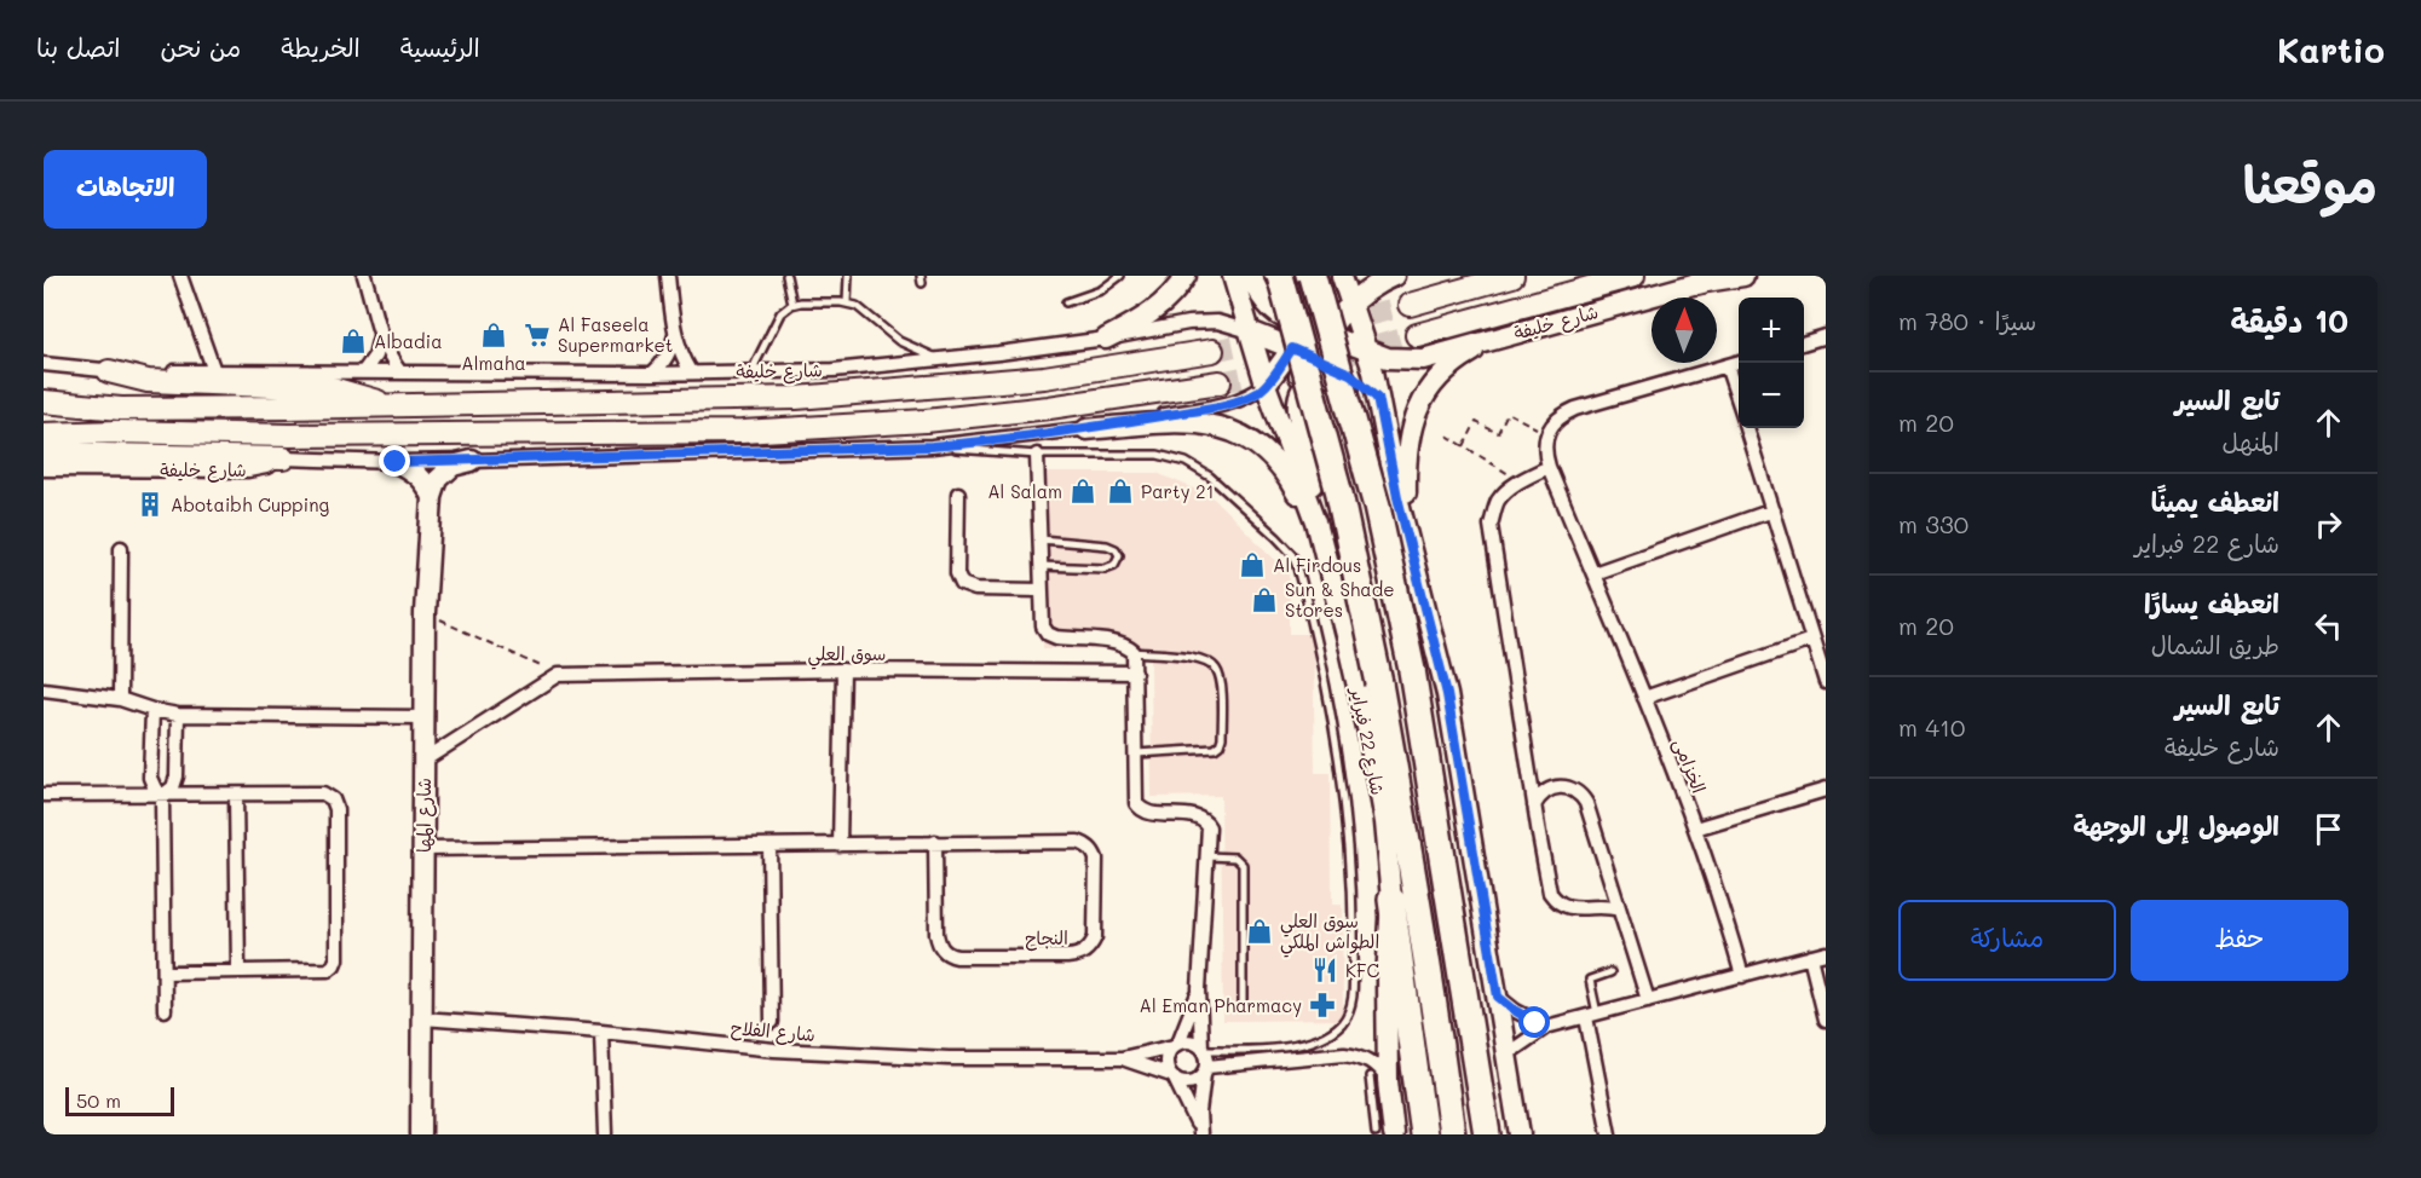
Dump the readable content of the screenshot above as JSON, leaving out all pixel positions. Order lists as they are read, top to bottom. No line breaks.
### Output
{"streets":{"highway":["شارع 22 فبراير"],"main road":["شارع خليفة","شارع المها"],"street":["سوق العلي","الخزامى","النجاح","شارع الفلاح"]},"crossings":[["شارع خليفة","شارع 22 فبراير"],["شارع خليفة","شارع المها"],["شارع المها","النجاح"],["شارع المها","شارع الفلاح"]],"places":{"shop":["Almaha","Albadia","Al Salam","Party 21","Al Firdous","Sun & Shade Stores","سوق العلي الطواش الملكي"],"supermarket":["Al Faseela Supermarket"],"building":["Abotaibh Cupping"],"restaurant":["KFC"],"pharmacy":["Al Eman Pharmacy"]},"scale_bar":"50 m","north":"top","page":{"header":"Kartio","nav":["الرئيسية","الخريطة","من نحن","اتصل بنا"],"title":"موقعنا","buttons":["الاتجاهات",["حفظ","مشاركة"]],"heading":["10 دقيقة","سيرًا · 780 m"],"map_buttons":["+","−"],"list":[["تابع السير","المنهل","20 m"],["انعطف يمينًا","شارع 22 فبراير","330 m"],["انعطف يسارًا","طريق الشمال","20 m"],["تابع السير","شارع خليفة","410 m"],"الوصول إلى الوجهة"],"scale":"50 m"}}
